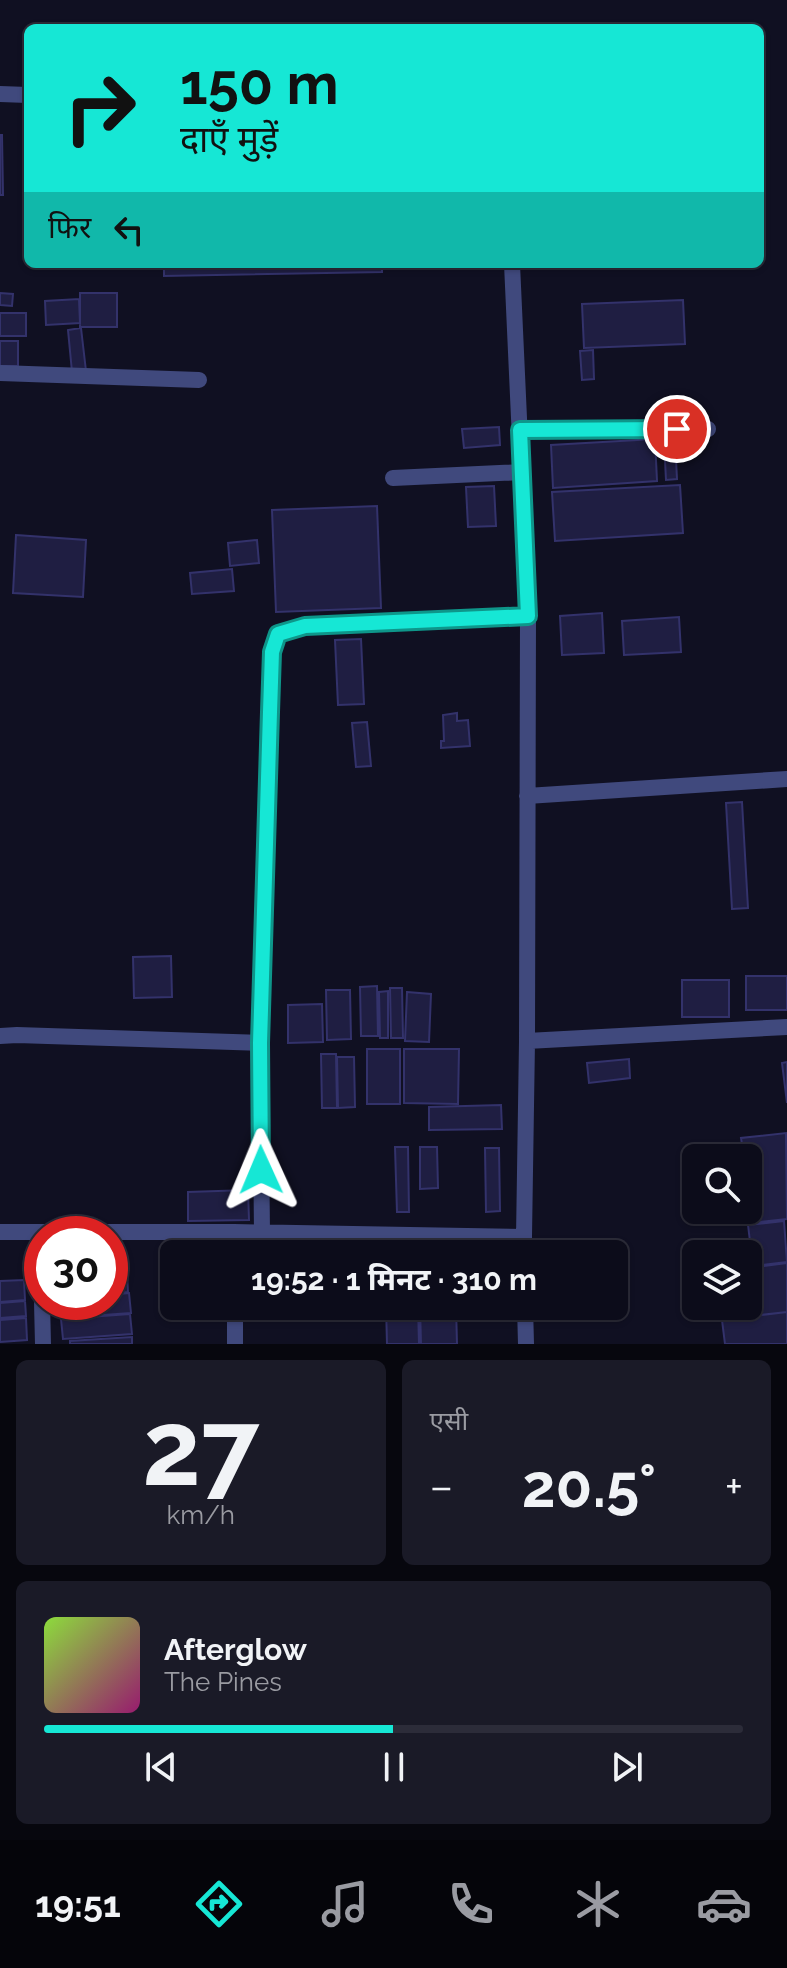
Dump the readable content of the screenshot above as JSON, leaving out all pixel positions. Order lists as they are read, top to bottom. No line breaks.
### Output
{"page":{"turn":["150 m","दाएँ मुड़ें"],"then":"फिर","limit":"30","trip":"19:52 · 1 मिनट · 310 m","tile":[["27","km/h"],"एसी"],"heat":["−","20.5°","+"],"song":["Afterglow","The Pines"],"tabs":"19:51"}}
